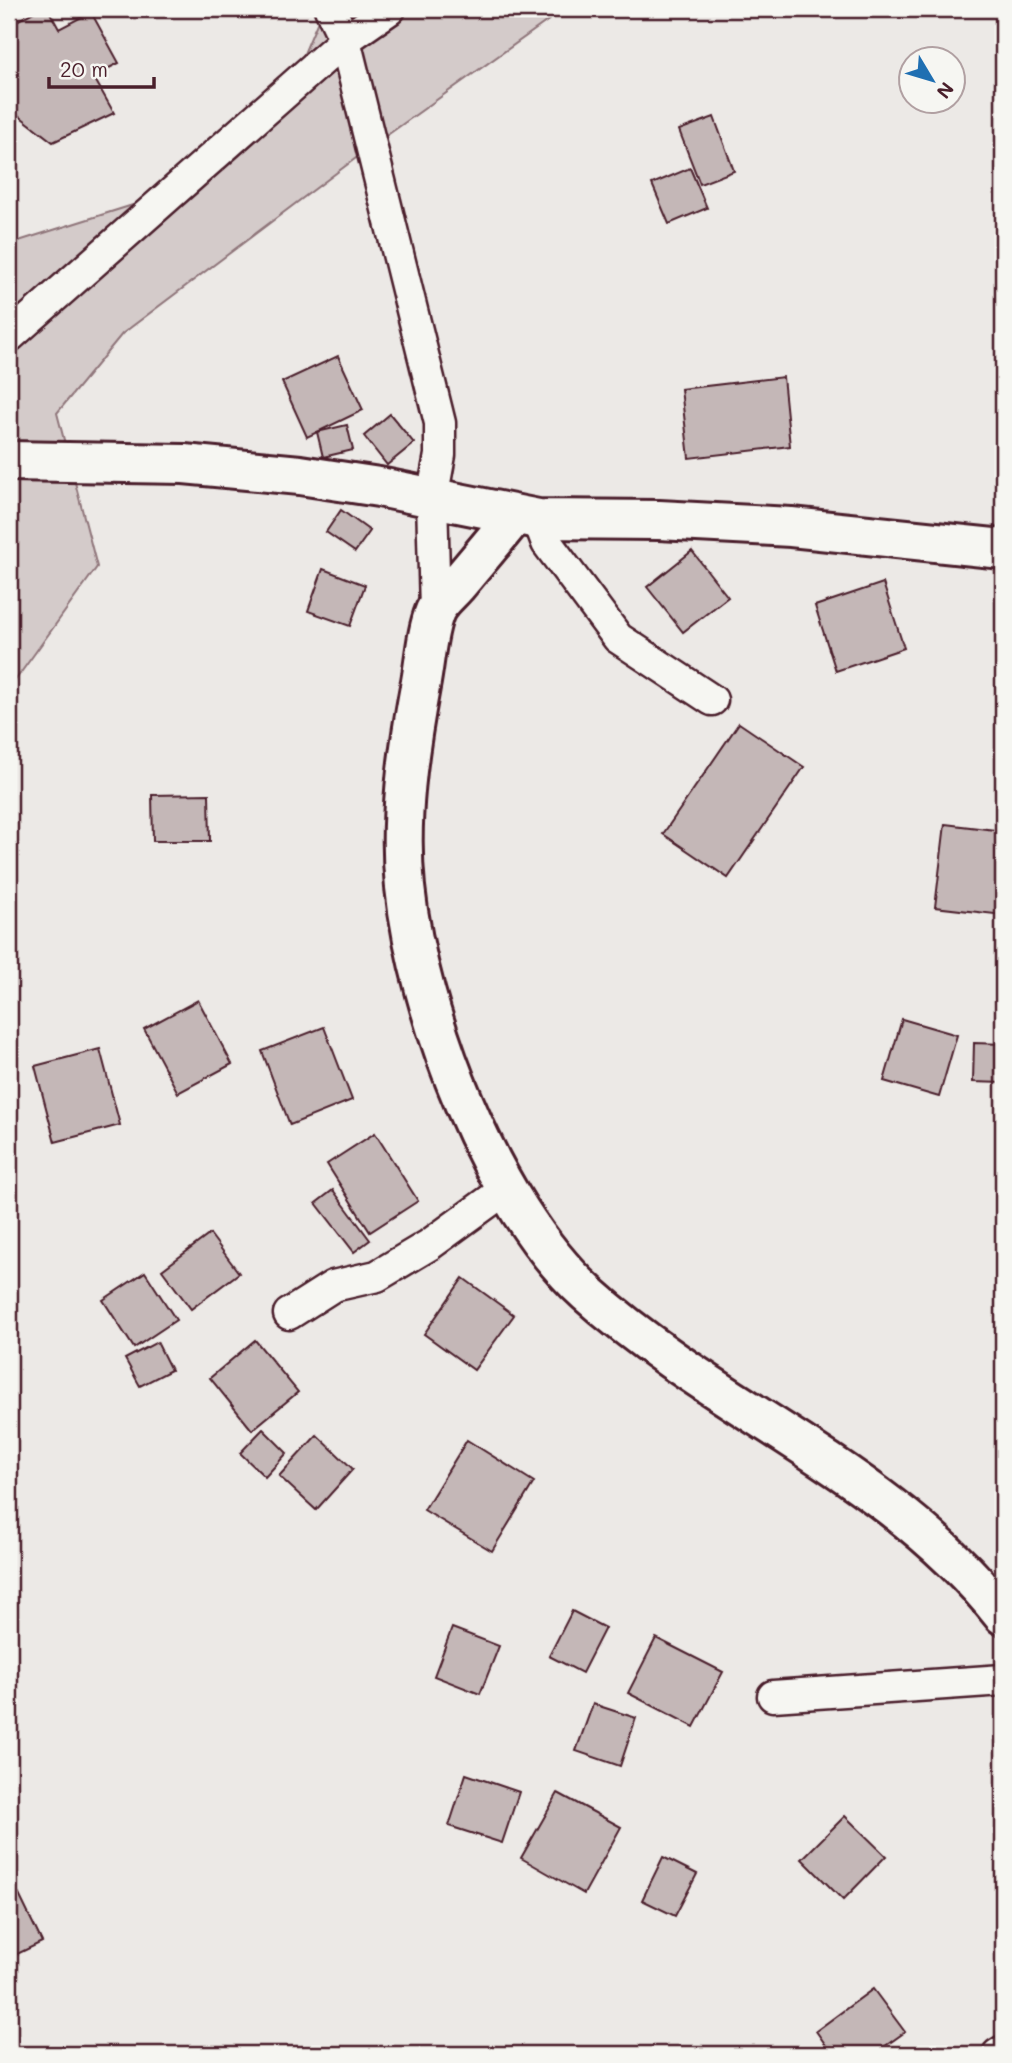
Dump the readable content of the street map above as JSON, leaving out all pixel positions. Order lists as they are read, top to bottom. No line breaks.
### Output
{"scale_bar":"20 m","north":"bottom right"}
